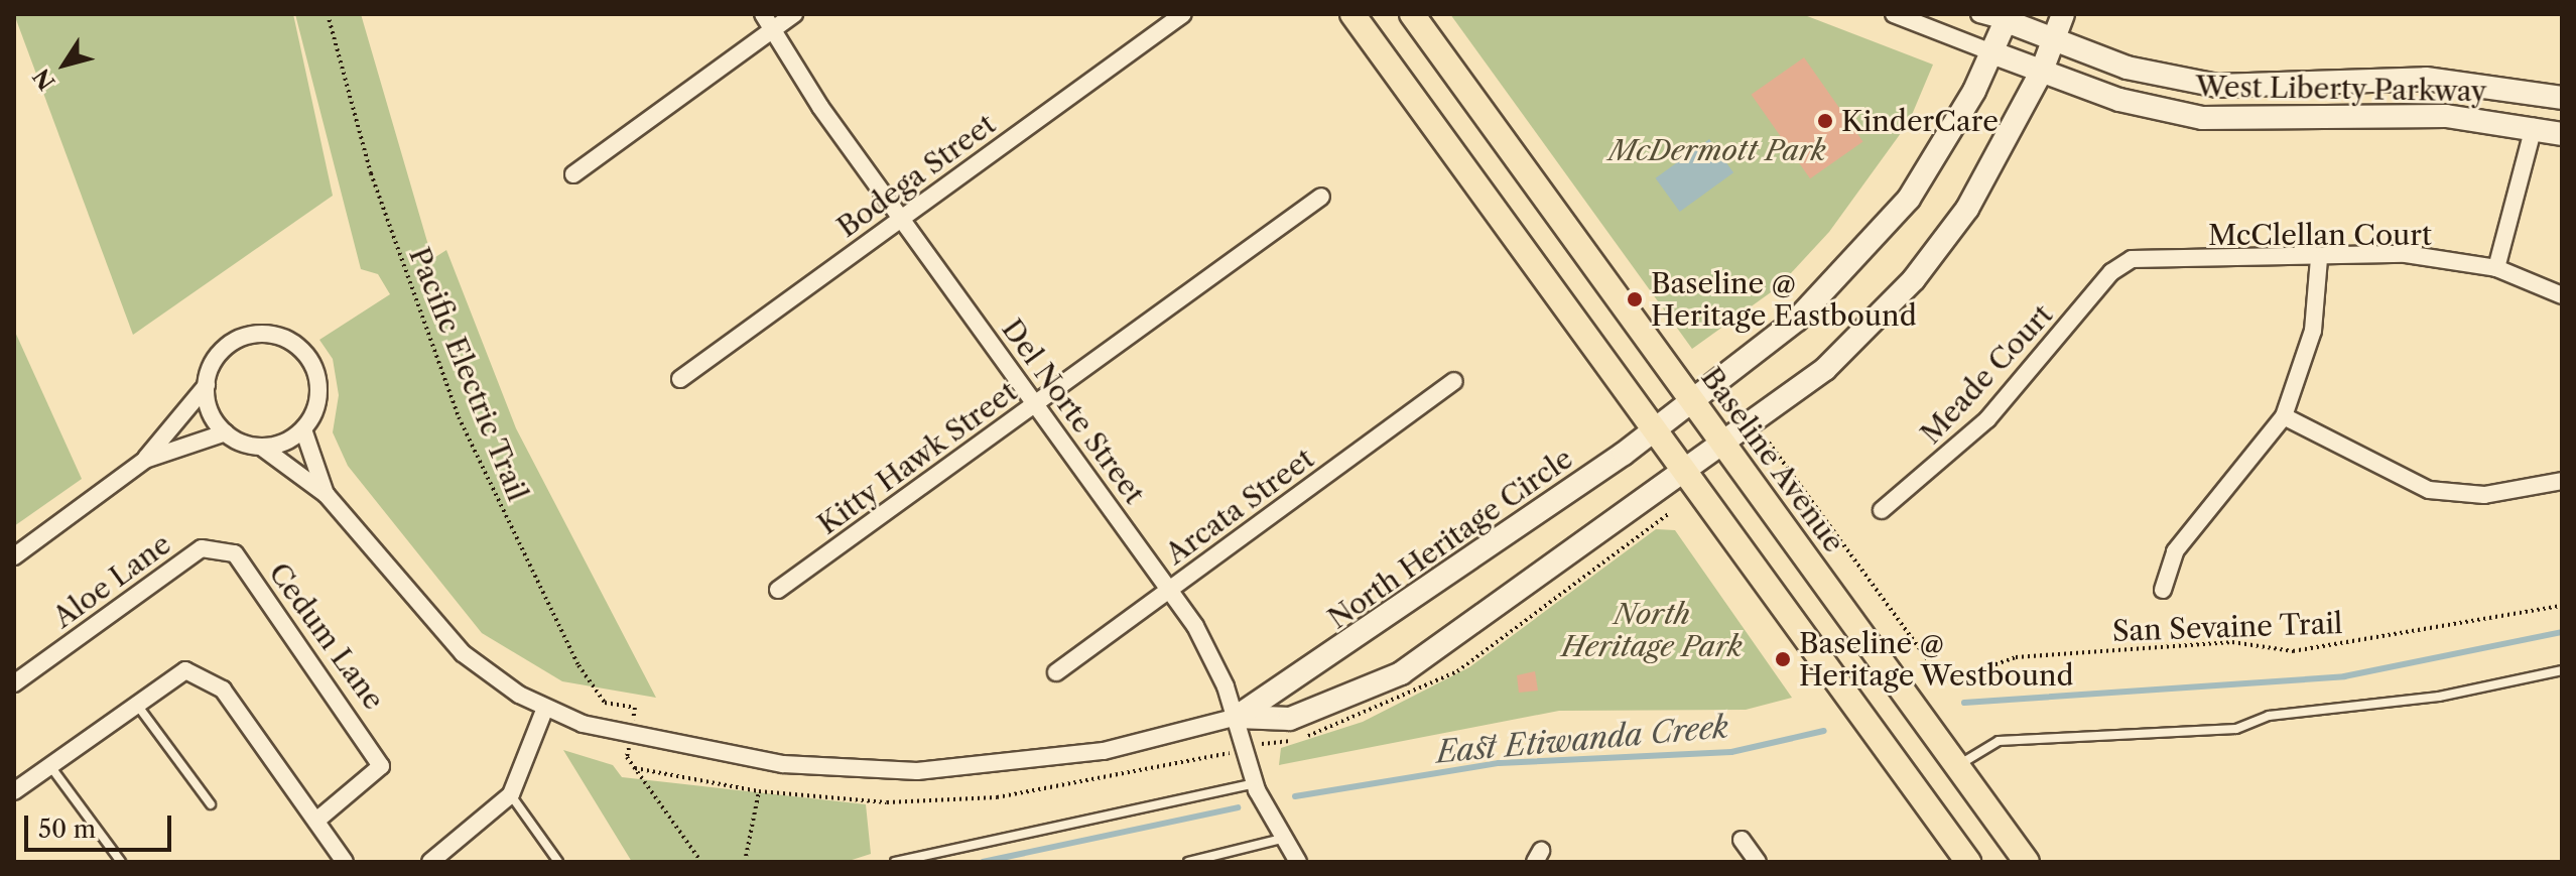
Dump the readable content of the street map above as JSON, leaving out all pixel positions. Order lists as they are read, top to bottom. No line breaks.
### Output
{"streets":{"main road":["Baseline Avenue"],"street":["West Liberty Parkway","Bodega Street","McClellan Court","Meade Court","Del Norte Street","Kitty Hawk Street","Arcata Street","North Heritage Circle","Aloe Lane","Cedum Lane"],"path":["Pacific Electric Trail","San Sevaine Trail"]},"crossings":[["West Liberty Parkway","North Heritage Circle"],["Bodega Street","Del Norte Street"],["McClellan Court","Meade Court"],["Del Norte Street","Kitty Hawk Street"],["Del Norte Street","Arcata Street"],["Del Norte Street","North Heritage Circle"],["Baseline Avenue","North Heritage Circle"],["Aloe Lane","Cedum Lane"]],"water":["East Etiwanda Creek"],"parks":["McDermott Park","North Heritage Park"],"places":["KinderCare","Baseline @ Heritage Eastbound","Baseline @ Heritage Westbound"],"scale_bar":"50 m","north":"bottom left"}
